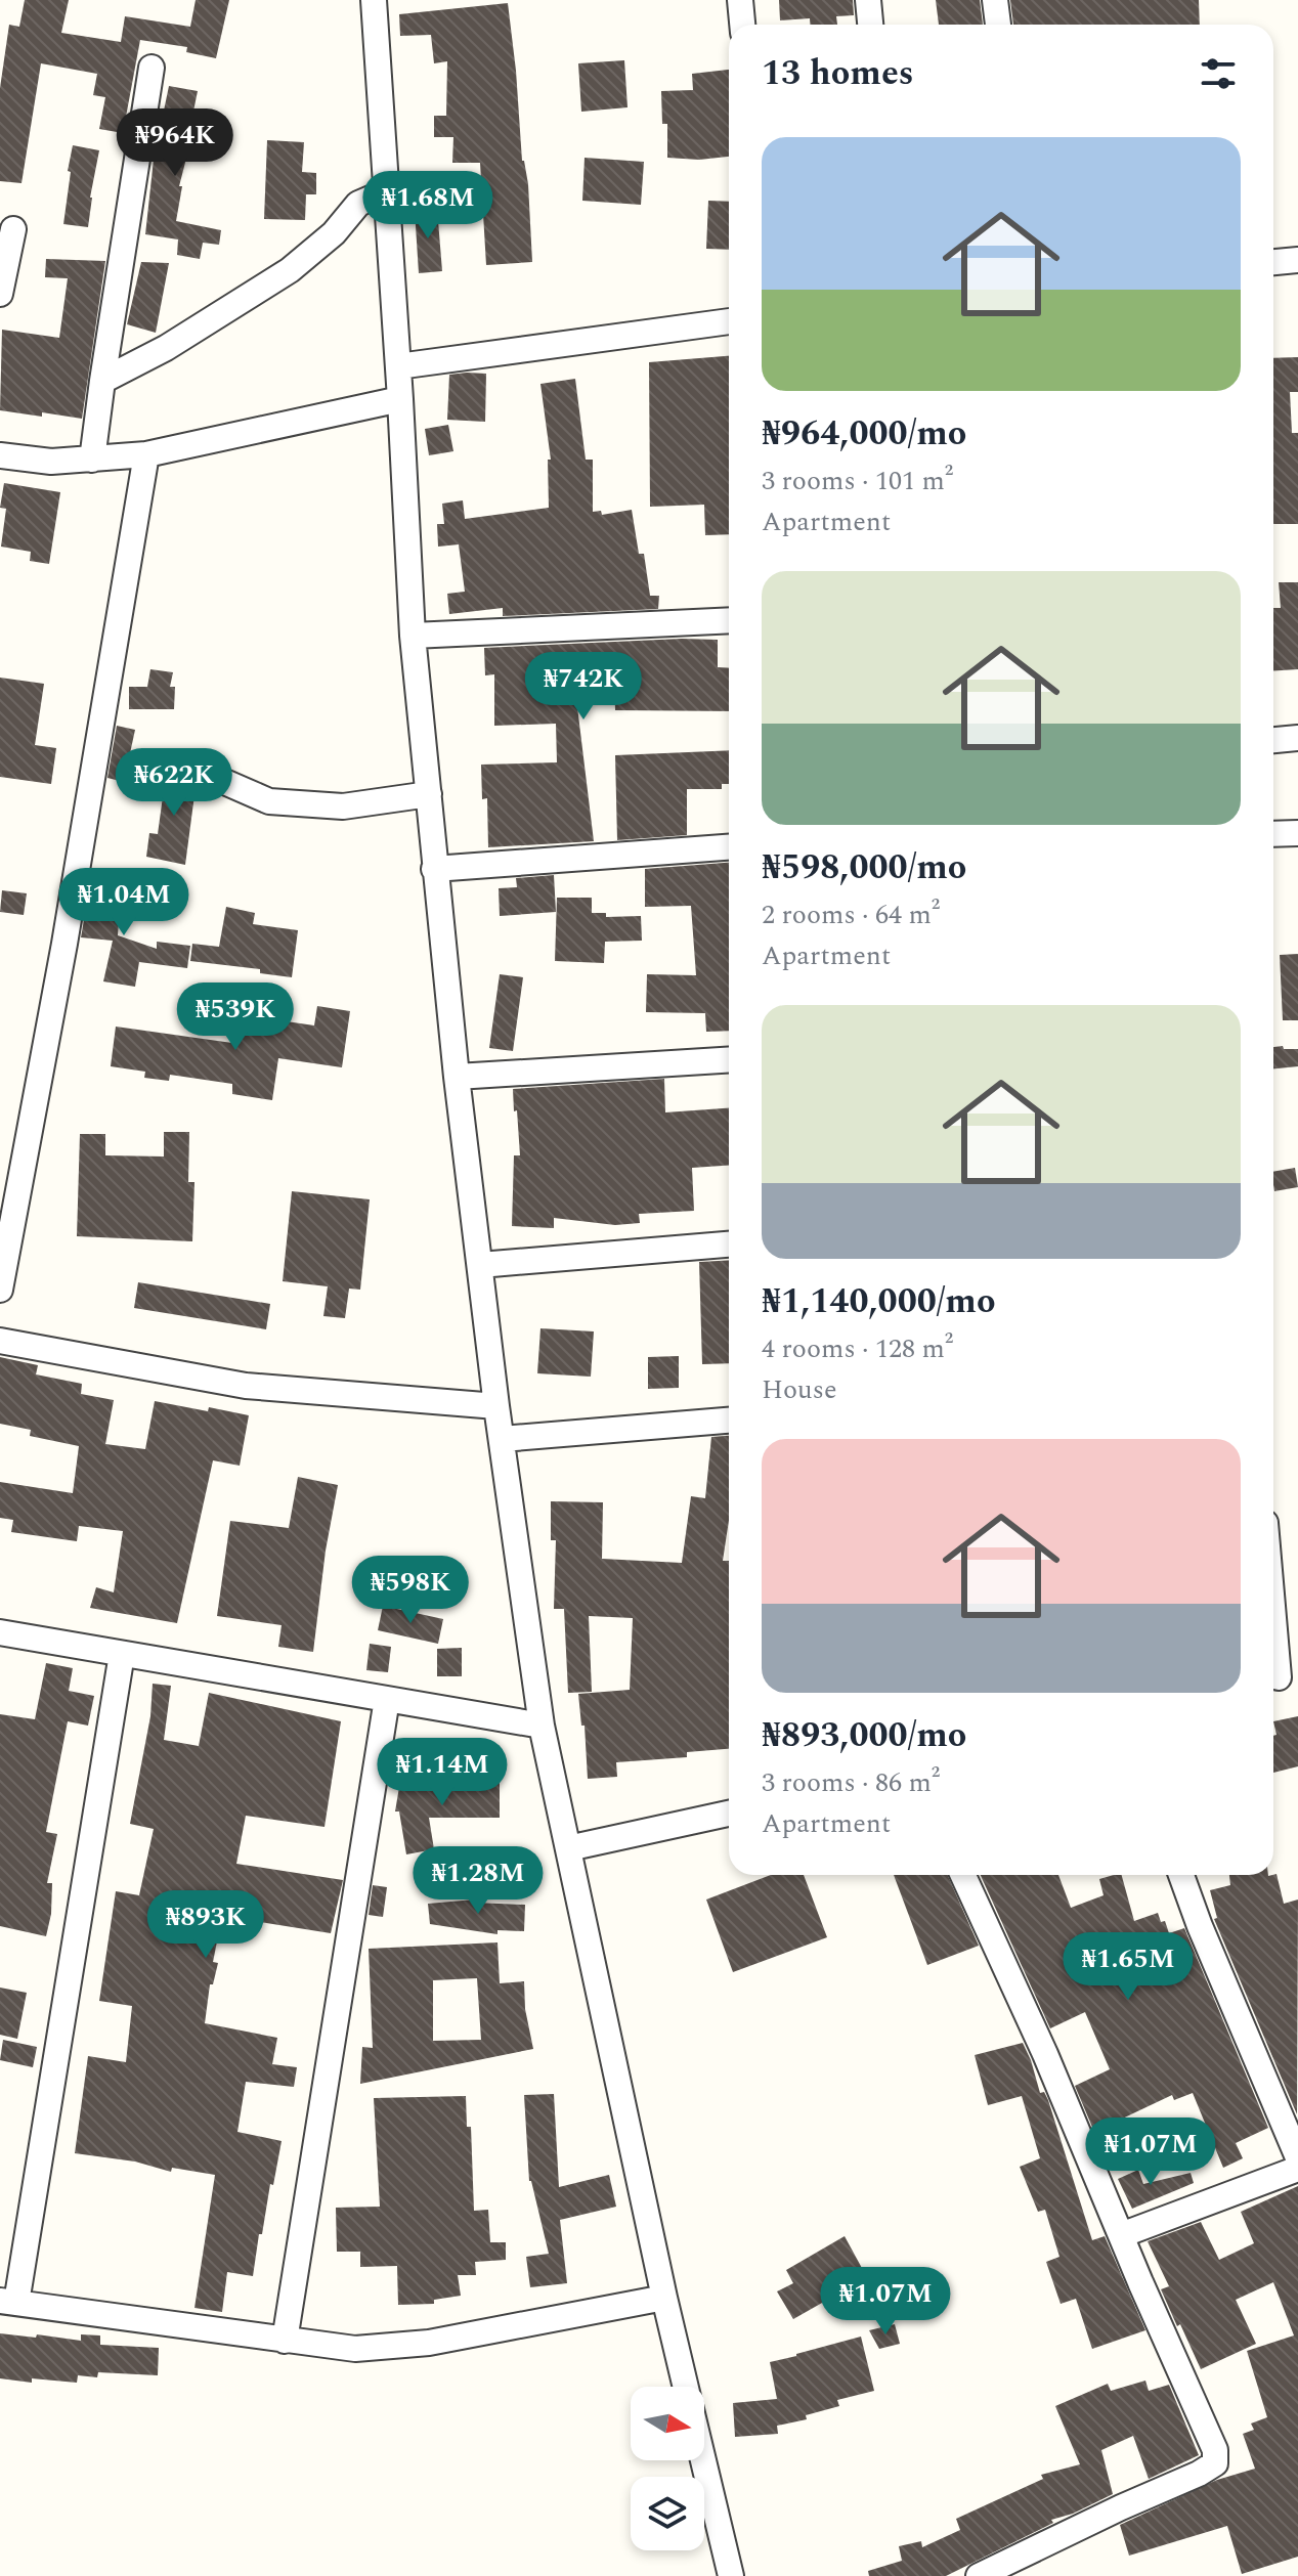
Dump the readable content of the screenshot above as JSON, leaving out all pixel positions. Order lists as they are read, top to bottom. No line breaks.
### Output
{"north":"right","page":{"heading":"13 homes","price":["₦964K","₦1.68M","₦742K","₦622K","₦1.04M","₦539K","₦598K","₦1.14M","₦1.28M","₦893K","₦1.65M","₦1.07M","₦1.07M"],"list":[{"name":"₦964,000/mo","note":"3 rooms · 101 m² · Apartment"},{"name":"₦598,000/mo","note":"2 rooms · 64 m² · Apartment"},{"name":"₦1,140,000/mo","note":"4 rooms · 128 m² · House"},{"name":"₦893,000/mo","note":"3 rooms · 86 m² · Apartment"}]}}
